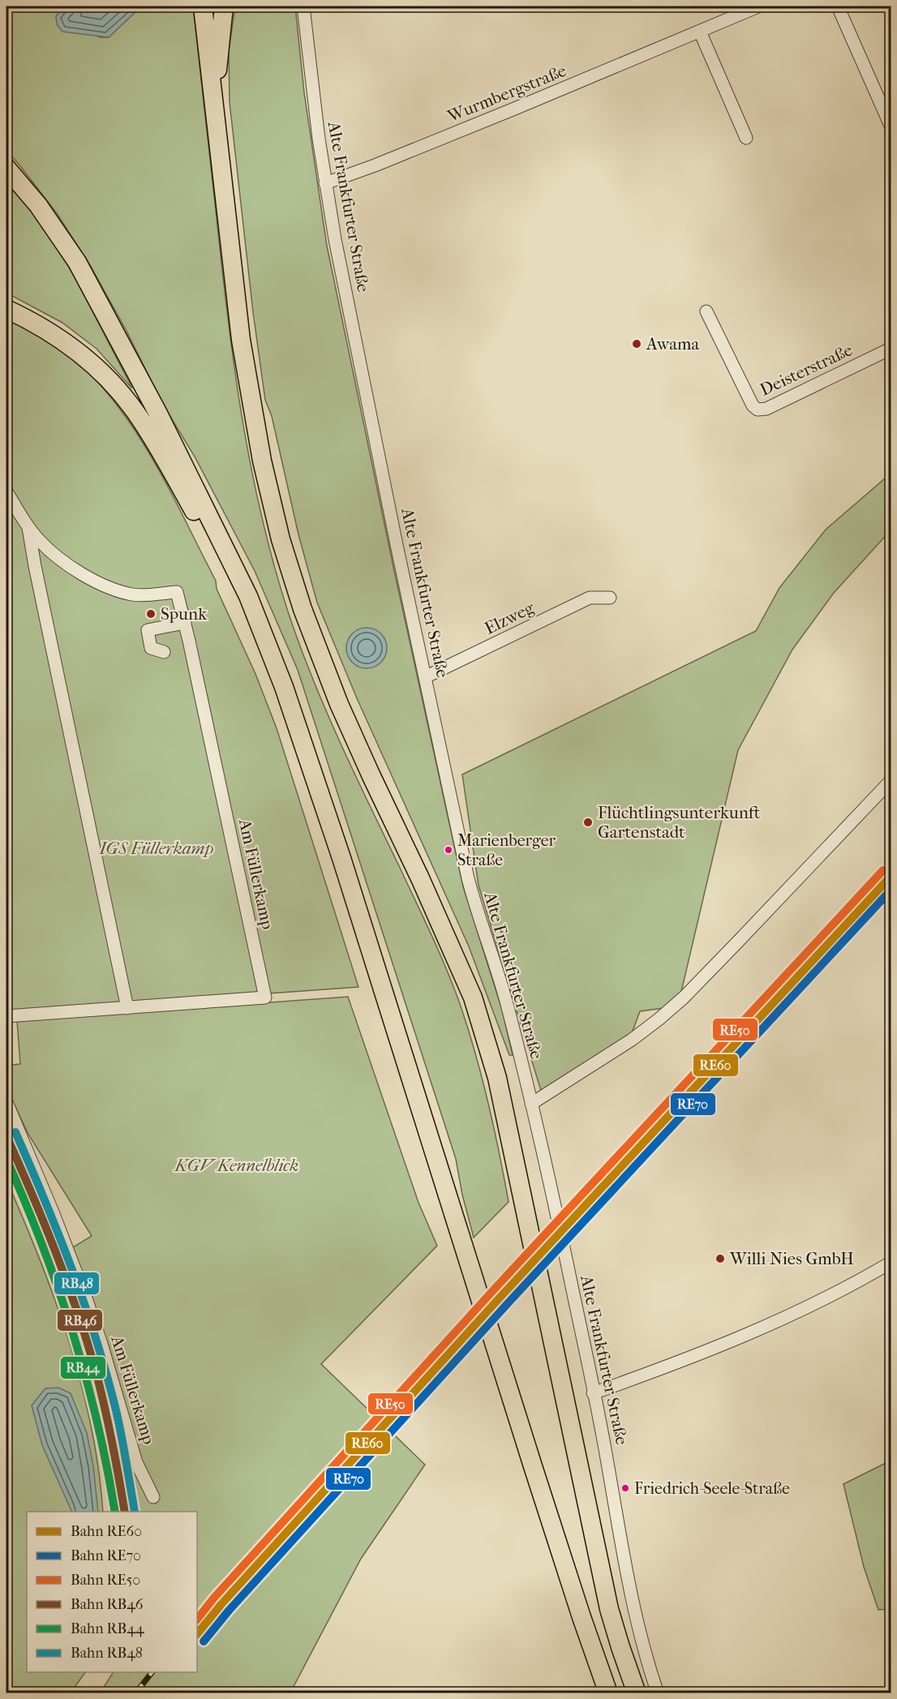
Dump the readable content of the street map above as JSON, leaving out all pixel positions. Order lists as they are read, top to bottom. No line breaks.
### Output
{"streets":{"street":["Wurmbergstraße","Alte Frankfurter Straße","Deisterstraße","Elzweg","Am Füllerkamp"]},"crossings":[["Wurmbergstraße","Alte Frankfurter Straße"],["Alte Frankfurter Straße","Elzweg"]],"parks":["IGS Füllerkamp","KGV Kennelblick"],"places":["Awama","Spunk","Flüchtlingsunterkunft Gartenstadt","Marienberger Straße","Willi Nies GmbH","Friedrich-Seele-Straße"],"lines":["rail line RE50","rail line RE60","rail line RE70","rail line RB48","rail line RB46","rail line RB44"],"legend":["Bahn RE60","Bahn RE70","Bahn RE50","Bahn RB46","Bahn RB44","Bahn RB48"]}
